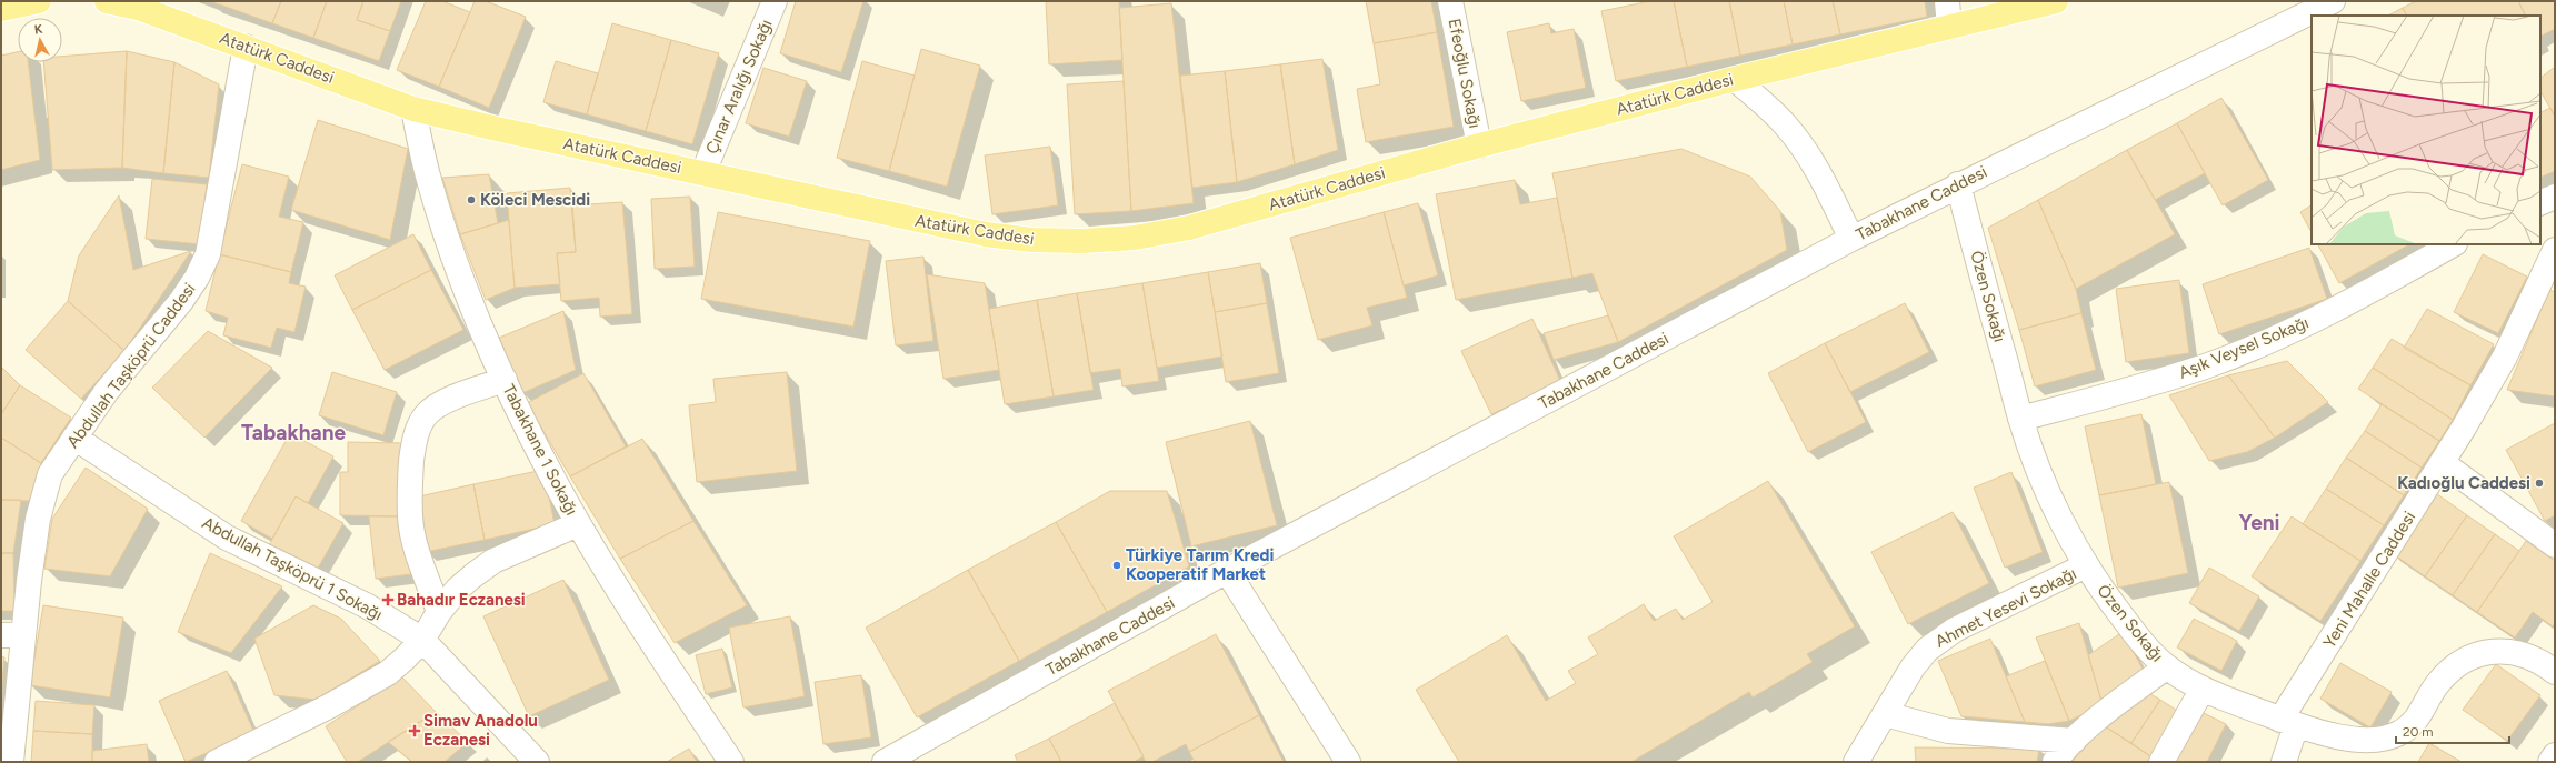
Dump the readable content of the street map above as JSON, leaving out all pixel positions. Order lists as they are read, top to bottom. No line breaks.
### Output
{"streets":{"main road":["Atatürk Caddesi"],"street":["Efeoğlu Sokağı","Çınar Aralığı Sokağı","Tabakhane Caddesi","Özen Sokağı","Aşık Veysel Sokağı","Abdullah Taşköprü Caddesi","Tabakhane 1 Sokağı","Abdullah Taşköprü 1 Sokağı","Yeni Mahalle Caddesi","Ahmet Yesevi Sokağı"]},"crossings":[["Atatürk Caddesi","Efeoğlu Sokağı"],["Atatürk Caddesi","Çınar Aralığı Sokağı"],["Atatürk Caddesi","Abdullah Taşköprü Caddesi"],["Atatürk Caddesi","Tabakhane 1 Sokağı"],["Tabakhane Caddesi","Özen Sokağı"],["Özen Sokağı","Aşık Veysel Sokağı"],["Özen Sokağı","Yeni Mahalle Caddesi"],["Özen Sokağı","Ahmet Yesevi Sokağı"],["Abdullah Taşköprü Caddesi","Abdullah Taşköprü 1 Sokağı"]],"districts":["Tabakhane","Yeni"],"places":{"other":["Köleci Mescidi","Kadıoğlu Caddesi","Türkiye Tarım Kredi Kooperatif Market"],"health":["Bahadır Eczanesi","Simav Anadolu Eczanesi"]},"scale_bar":"20 m","north":"top"}
